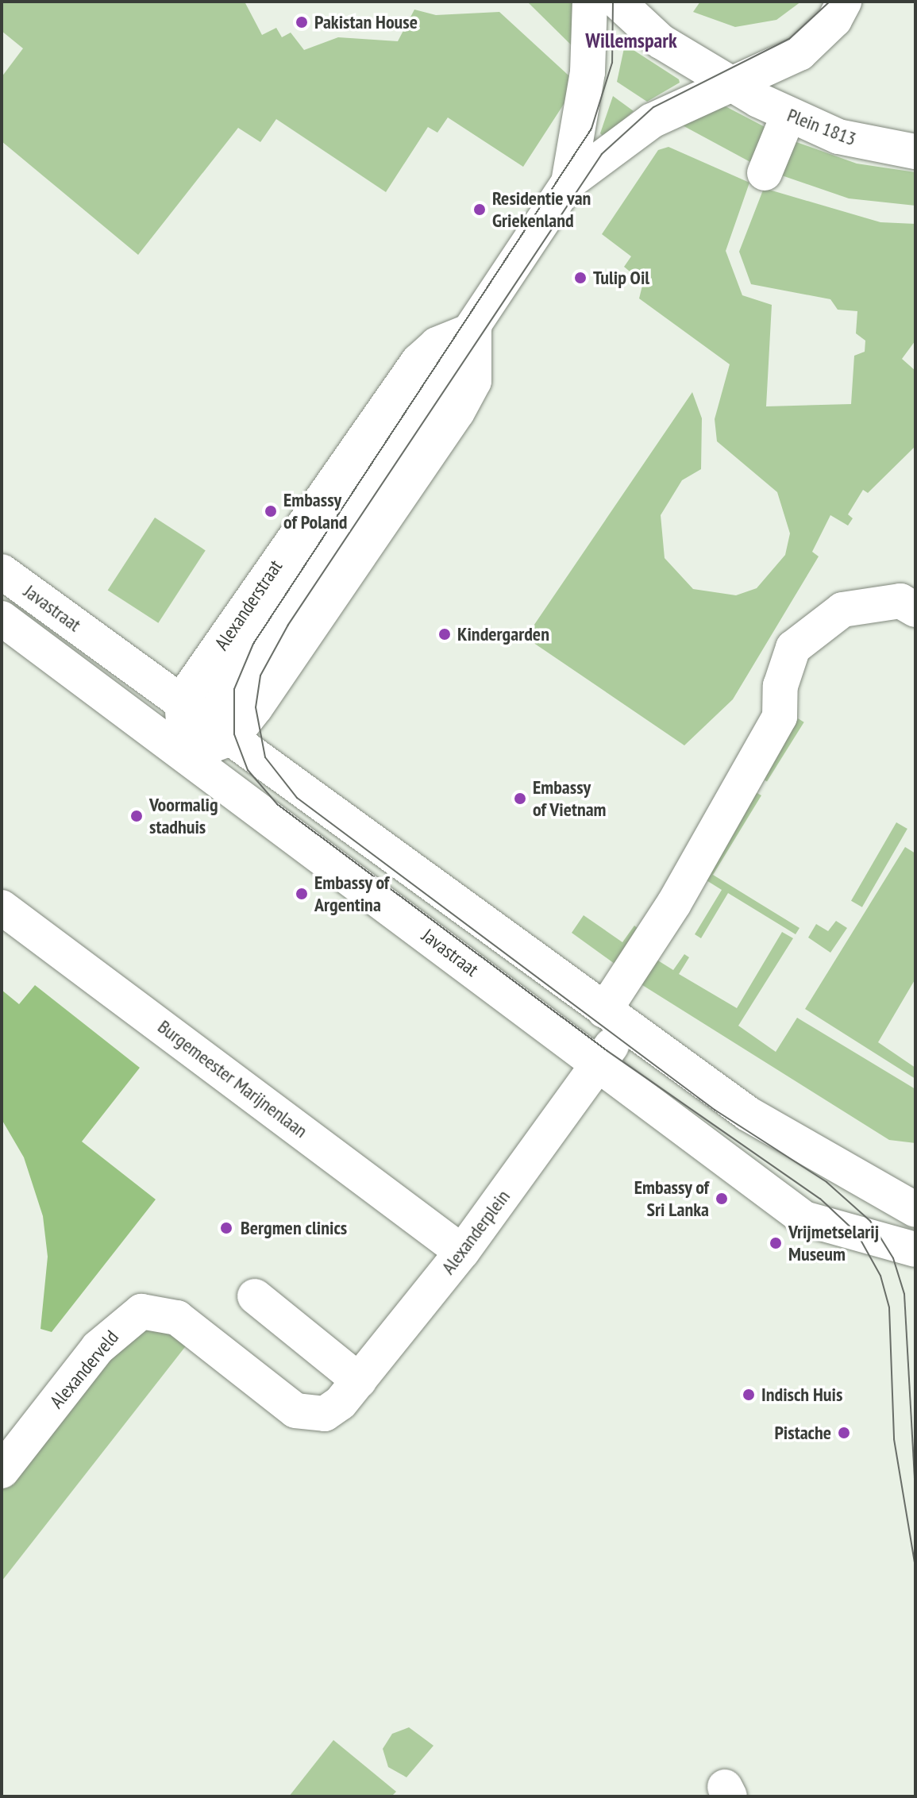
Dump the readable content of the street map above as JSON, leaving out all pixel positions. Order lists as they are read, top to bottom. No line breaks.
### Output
{"streets":{"street":["Plein 1813","Alexanderstraat","Javastraat","Burgemeester Marijnenlaan","Alexanderplein","Alexanderveld"]},"crossings":[["Alexanderstraat","Javastraat"],["Javastraat","Alexanderplein"],["Burgemeester Marijnenlaan","Alexanderplein"],["Alexanderplein","Alexanderveld"]],"districts":["Willemspark"],"places":["Pakistan House","Residentie van Griekenland","Tulip Oil","Embassy of Poland","Kindergarden","Embassy of Vietnam","Voormalig stadhuis","Embassy of Argentina","Embassy of Sri Lanka","Bergmen clinics","Vrijmetselarij Museum","Indisch Huis","Pistache"]}
